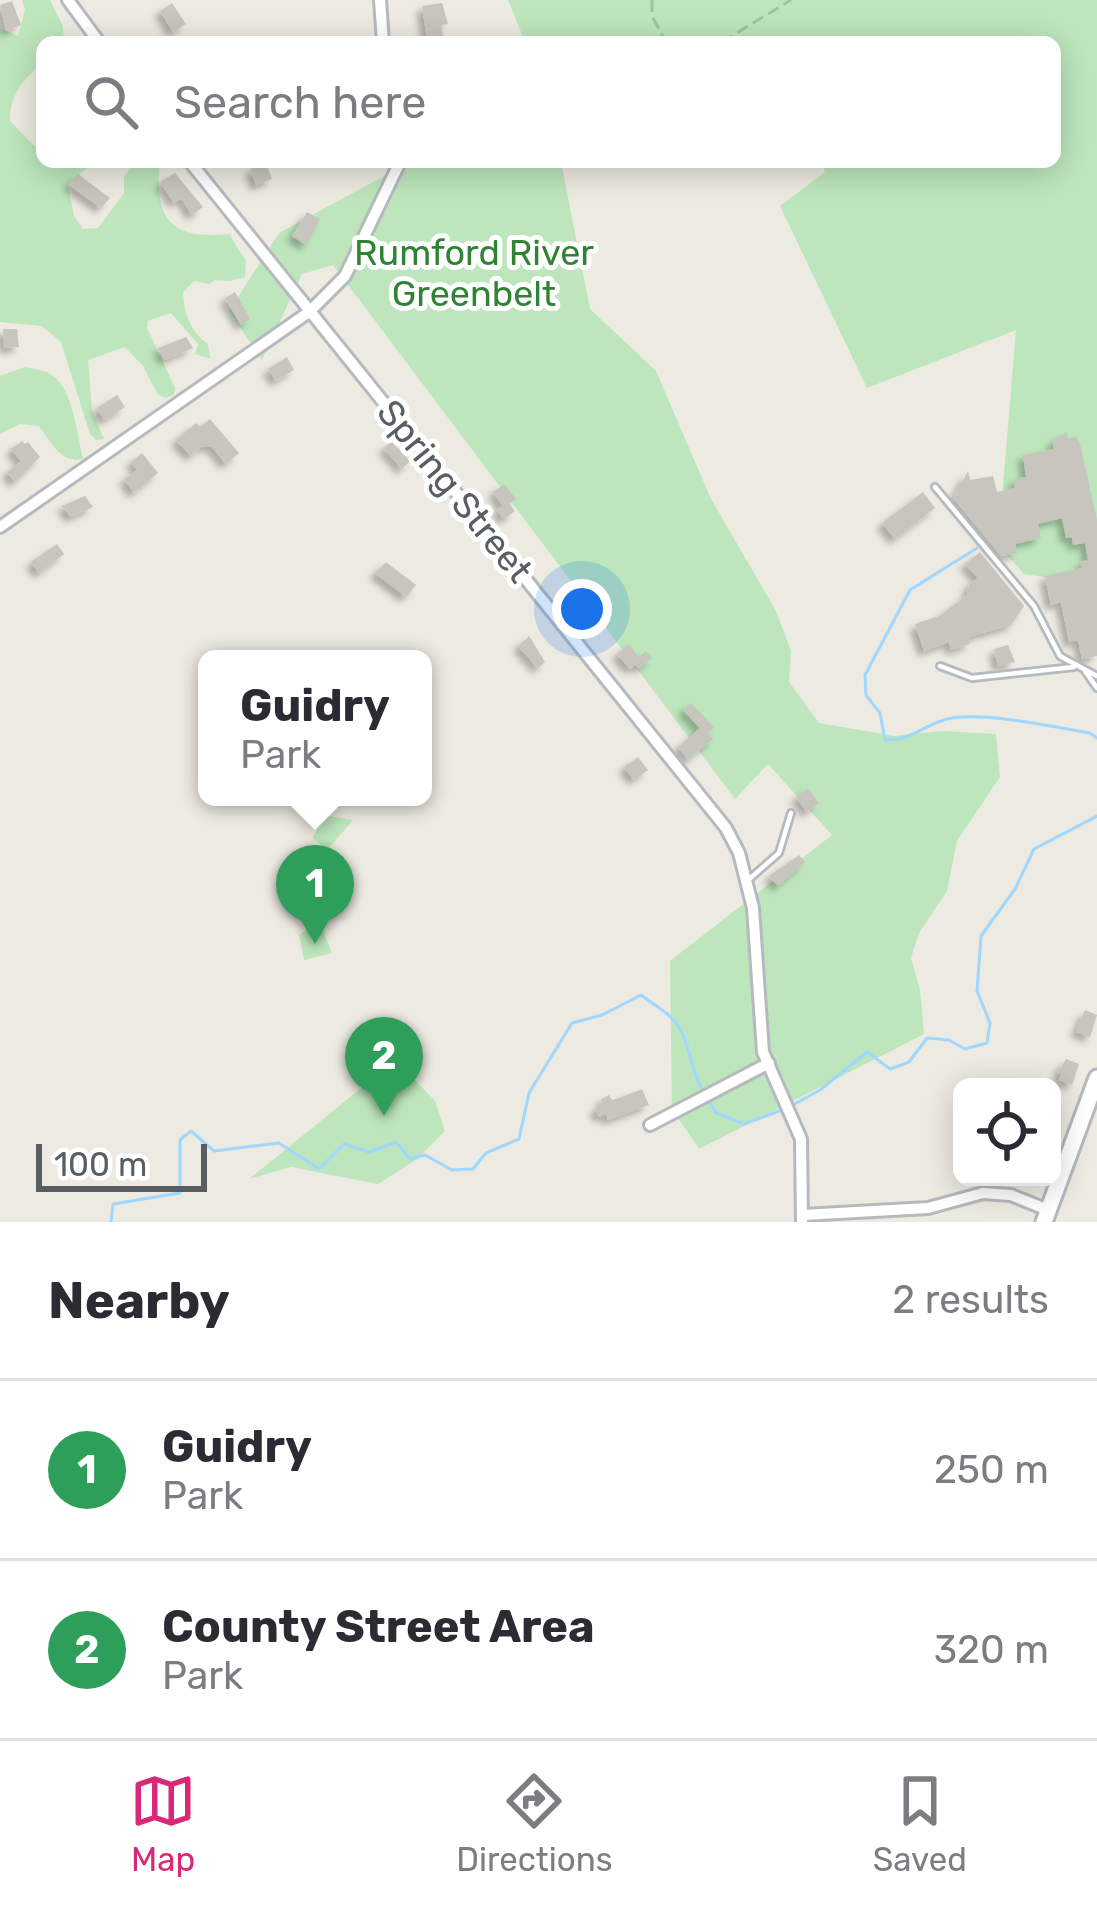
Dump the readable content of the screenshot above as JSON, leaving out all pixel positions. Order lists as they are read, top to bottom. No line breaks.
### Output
{"streets":{"street":["Spring Street"]},"parks":["Rumford River Greenbelt"],"scale_bar":"100 m","page":{"search":"Search here","popup":["Guidry","Park"],"pins":["1","2"],"scale":"100 m","heading":["Nearby","2 results"],"list":[{"mark":"1","name":"Guidry","note":"Park","value":"250 m"},{"mark":"2","name":"County Street Area","note":"Park","value":"320 m"}],"nav":["Map","Directions","Saved"]}}
